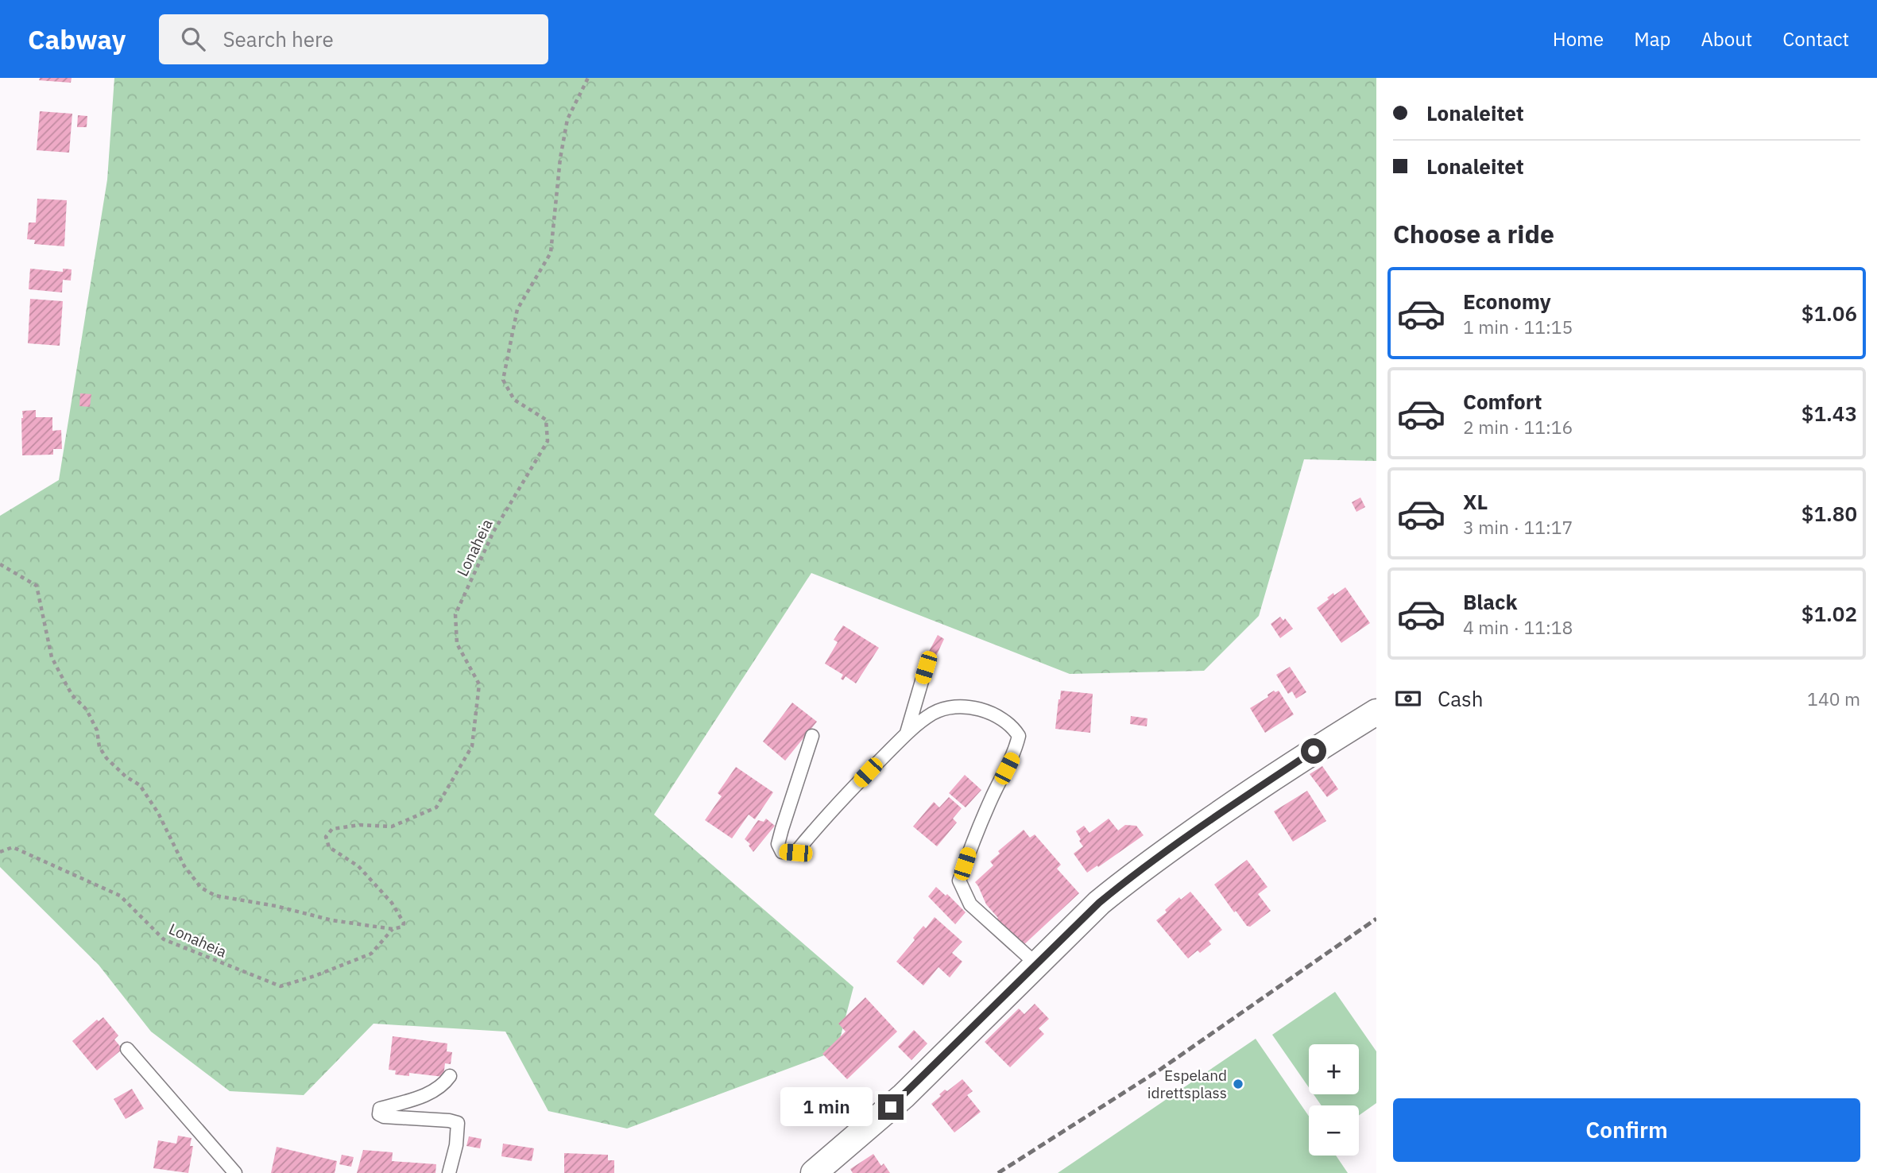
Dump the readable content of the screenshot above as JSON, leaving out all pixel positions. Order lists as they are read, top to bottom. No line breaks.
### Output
{"streets":{"path":["Lonaheia"]},"places":["Espeland idrettsplass"],"page":{"header":"Cabway","search":"Search here","nav":["Home","Map","About","Contact"],"banner":["Lonaleitet","Lonaleitet"],"heading":"Choose a ride","list":[{"name":"Economy","note":"1 min · 11:15","value":"$1.06"},{"name":"Comfort","note":"2 min · 11:16","value":"$1.43"},{"name":"XL","note":"3 min · 11:17","value":"$1.80"},{"name":"Black","note":"4 min · 11:18","value":"$1.02"}],"pay":["Cash","140 m"],"map_buttons":["+","−"],"bubble":"1 min","buttons":"Confirm"}}
